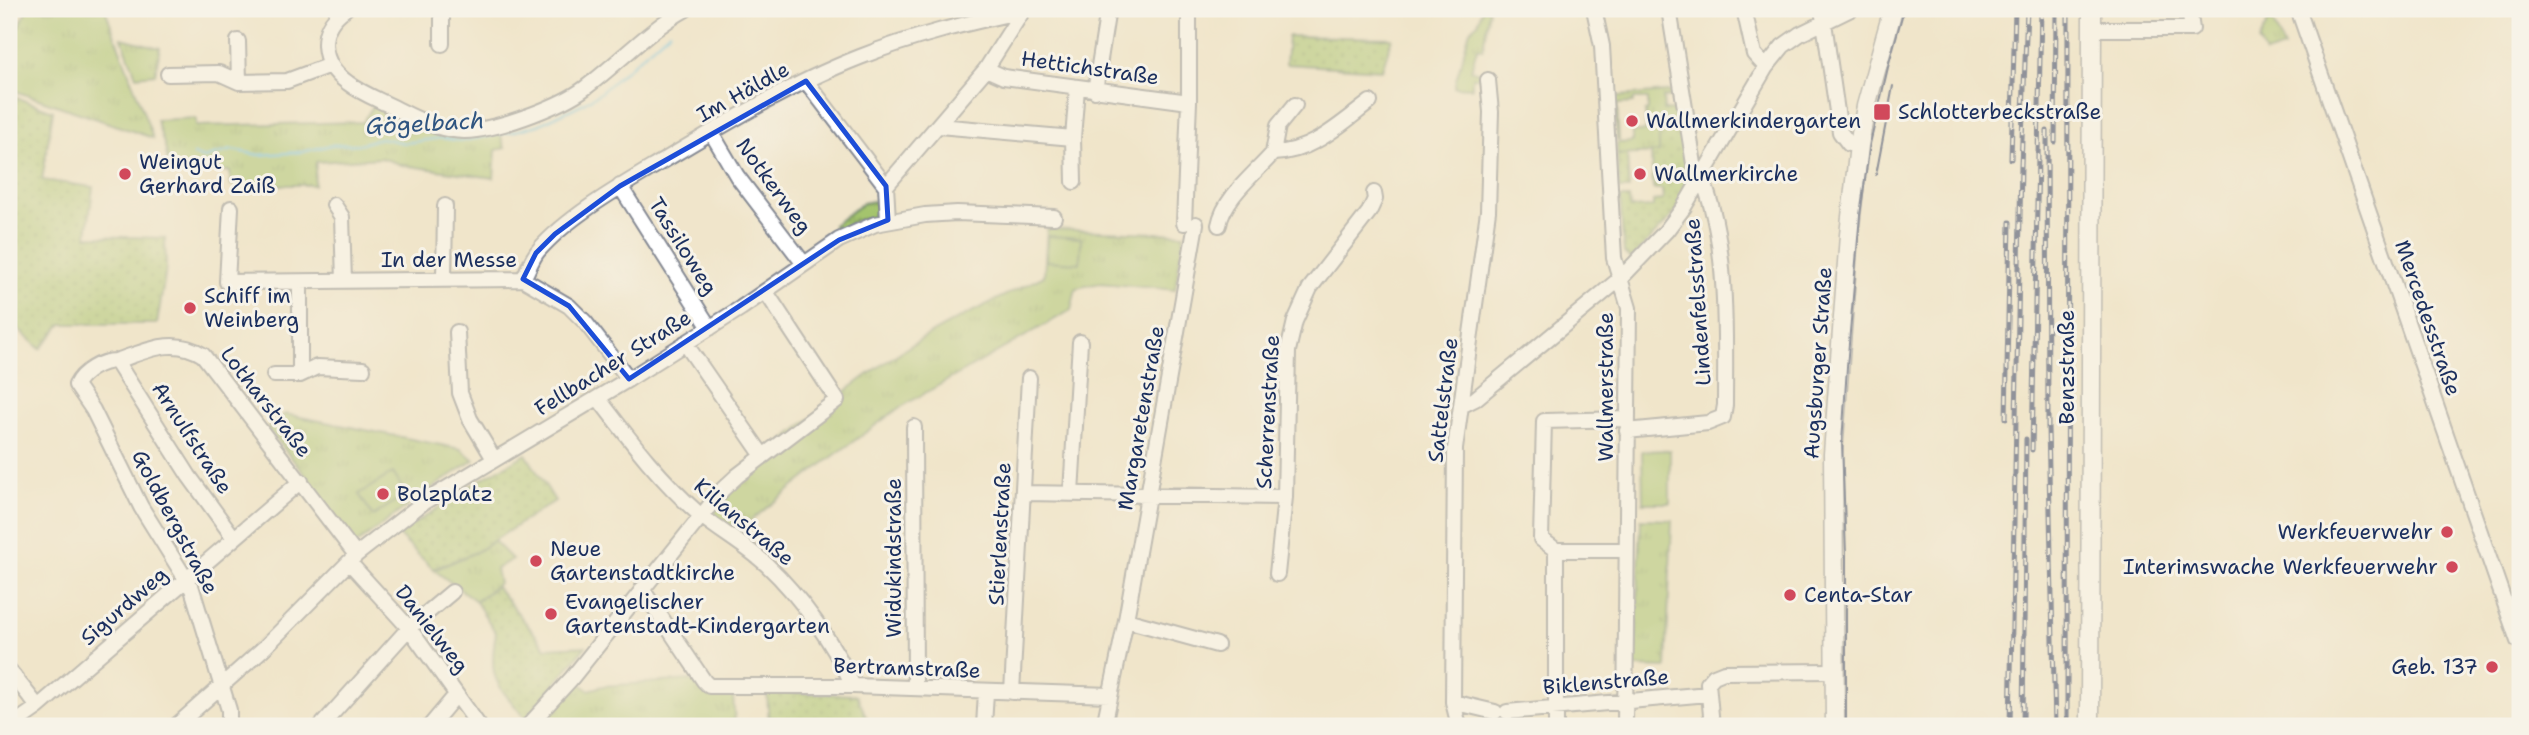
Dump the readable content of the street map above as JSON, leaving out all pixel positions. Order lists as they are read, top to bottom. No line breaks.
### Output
{"streets":{"main road":["Augsburger Straße","Benzstraße"],"street":["Hettichstraße","Im Häldle","Notkerweg","Tassiloweg","In der Messe","Lindenfelsstraße","Mercedesstraße","Fellbacher Straße","Wallmerstraße","Sattelstraße","Lotharstraße","Scherrenstraße","Margaretenstraße","Arnulfstraße","Goldbergstraße","Kilianstraße","Stierlenstraße","Widukindstraße","Sigurdweg","Danielweg","Bertramstraße","Biklenstraße"]},"crossings":[["Hettichstraße","Margaretenstraße"],["Im Häldle","Notkerweg"],["Im Häldle","Tassiloweg"],["Im Häldle","In der Messe"],["Notkerweg","Fellbacher Straße"],["Tassiloweg","Fellbacher Straße"],["In der Messe","Fellbacher Straße"],["Lindenfelsstraße","Wallmerstraße"],["Fellbacher Straße","Lotharstraße"],["Fellbacher Straße","Goldbergstraße"],["Fellbacher Straße","Kilianstraße"],["Fellbacher Straße","Danielweg"],["Augsburger Straße","Biklenstraße"],["Wallmerstraße","Biklenstraße"],["Sattelstraße","Biklenstraße"],["Lotharstraße","Arnulfstraße"],["Lotharstraße","Goldbergstraße"],["Lotharstraße","Sigurdweg"],["Lotharstraße","Danielweg"],["Margaretenstraße","Bertramstraße"],["Arnulfstraße","Sigurdweg"],["Goldbergstraße","Sigurdweg"],["Kilianstraße","Bertramstraße"],["Stierlenstraße","Bertramstraße"],["Widukindstraße","Bertramstraße"]],"water":["Gögelbach"],"places":{"transit":["Schlotterbeckstraße"],"other":["Wallmerkindergarten","Weingut Gerhard Zaiß","Wallmerkirche","Schiff im Weinberg","Bolzplatz","Werkfeuerwehr","Neue Gartenstadtkirche","Interimswache Werkfeuerwehr","Centa-Star","Evangelischer Gartenstadt-Kindergarten","Geb. 137"]}}
